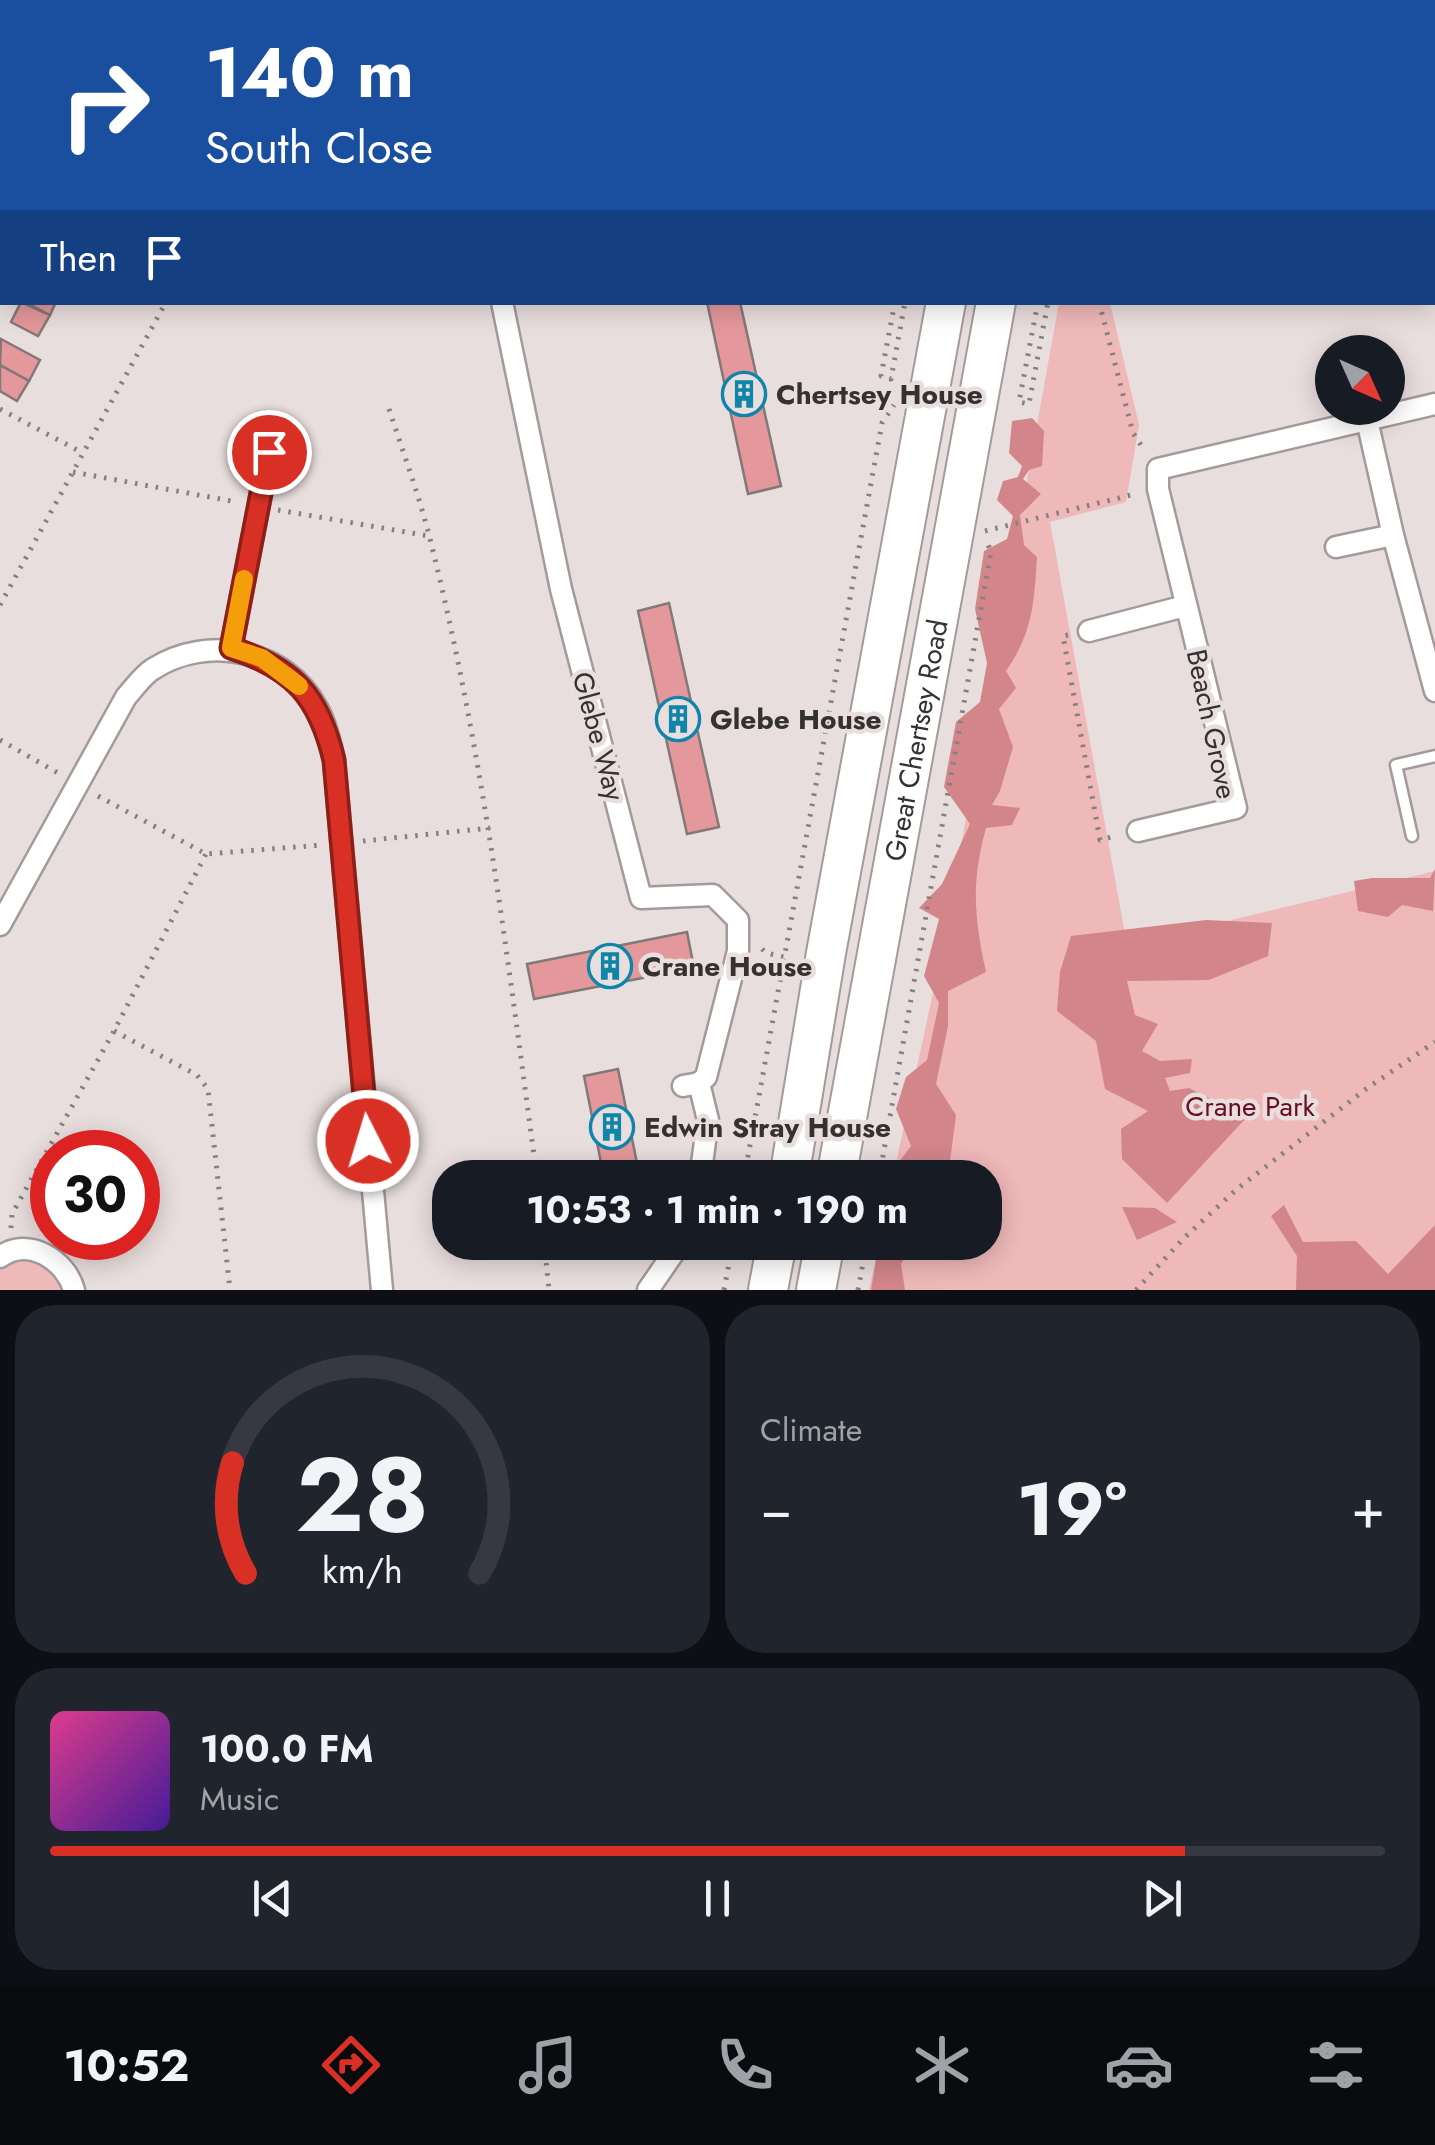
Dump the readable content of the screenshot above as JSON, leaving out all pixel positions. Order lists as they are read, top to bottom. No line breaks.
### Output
{"streets":{"highway":["Great Chertsey Road"],"street":["Beach Grove","Glebe Way"]},"parks":["Crane Park"],"places":{"building":["Chertsey House","Glebe House","Crane House","Edwin Stray House"]},"north":"bottom right","page":{"turn":["140 m","South Close"],"then":"Then","limit":"30","trip":"10:53 · 1 min · 190 m","tile":"Climate","heat":["−","19°","+"],"song":["100.0 FM","Music"],"tabs":"10:52","gauge":["28","km/h"]}}
